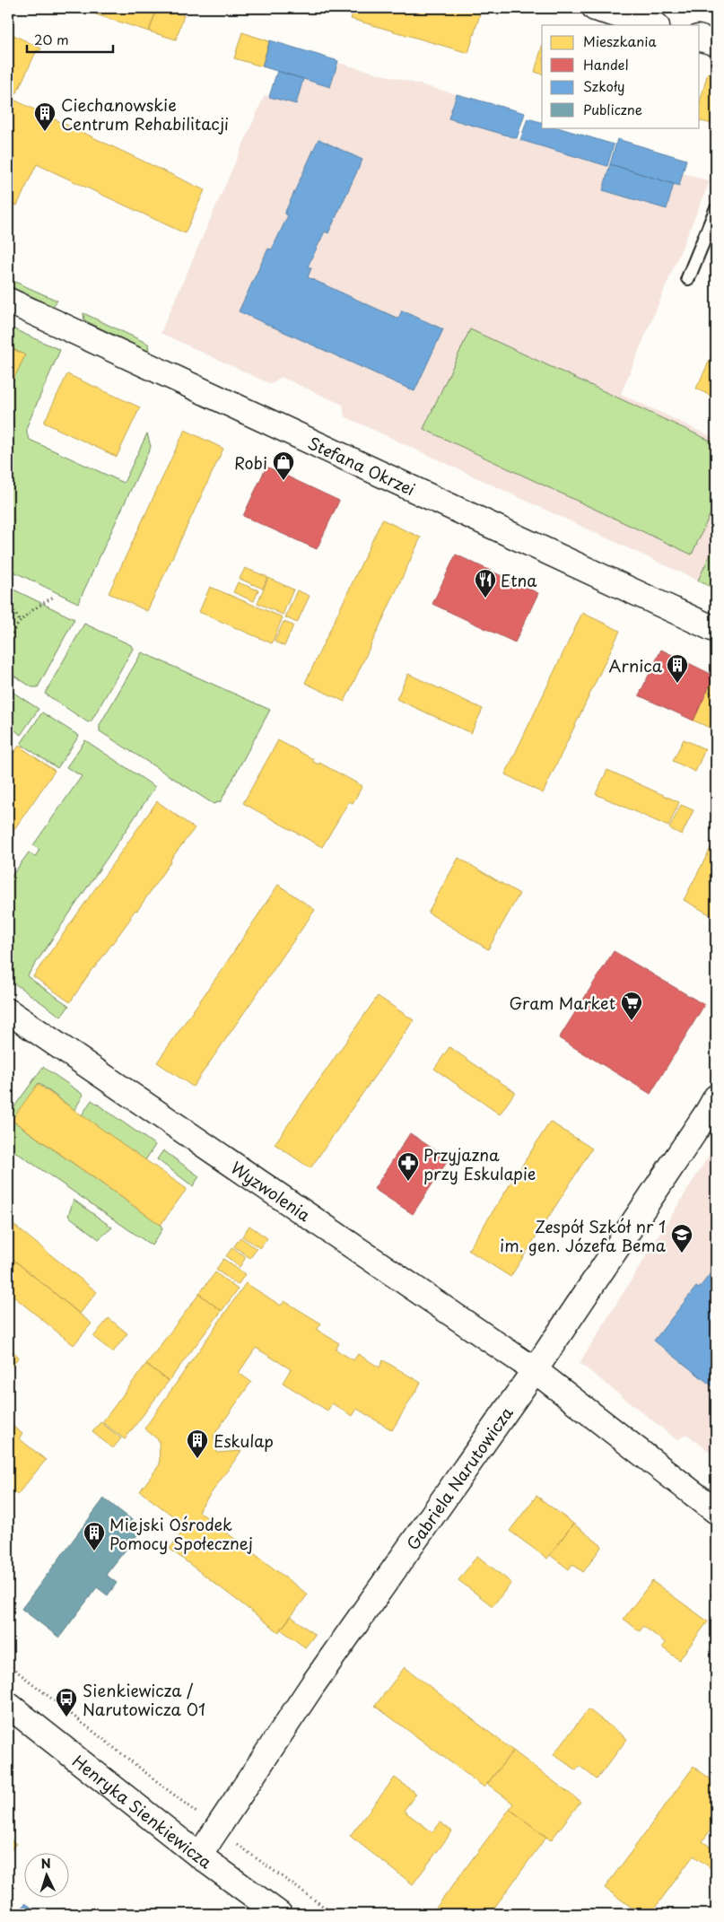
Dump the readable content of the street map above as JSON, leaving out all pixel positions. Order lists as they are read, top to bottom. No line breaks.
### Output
{"streets":{"street":["Stefana Okrzei","Wyzwolenia","Gabriela Narutowicza","Henryka Sienkiewicza"]},"crossings":[["Wyzwolenia","Gabriela Narutowicza"],["Gabriela Narutowicza","Henryka Sienkiewicza"]],"places":{"building":["Ciechanowskie Centrum Rehabilitacji","Arnica","Eskulap","Miejski Ośrodek Pomocy Społecznej"],"shop":["Robi"],"restaurant":["Etna"],"supermarket":["Gram Market"],"pharmacy":["Przyjazna przy Eskulapie"],"school or university":["Zespół Szkół nr 1 im. gen. Józefa Bema"],"bus stop":["Sienkiewicza / Narutowicza 01"]},"legend":["Mieszkania","Handel","Szkoły","Publiczne"],"scale_bar":"20 m","north":"top"}
